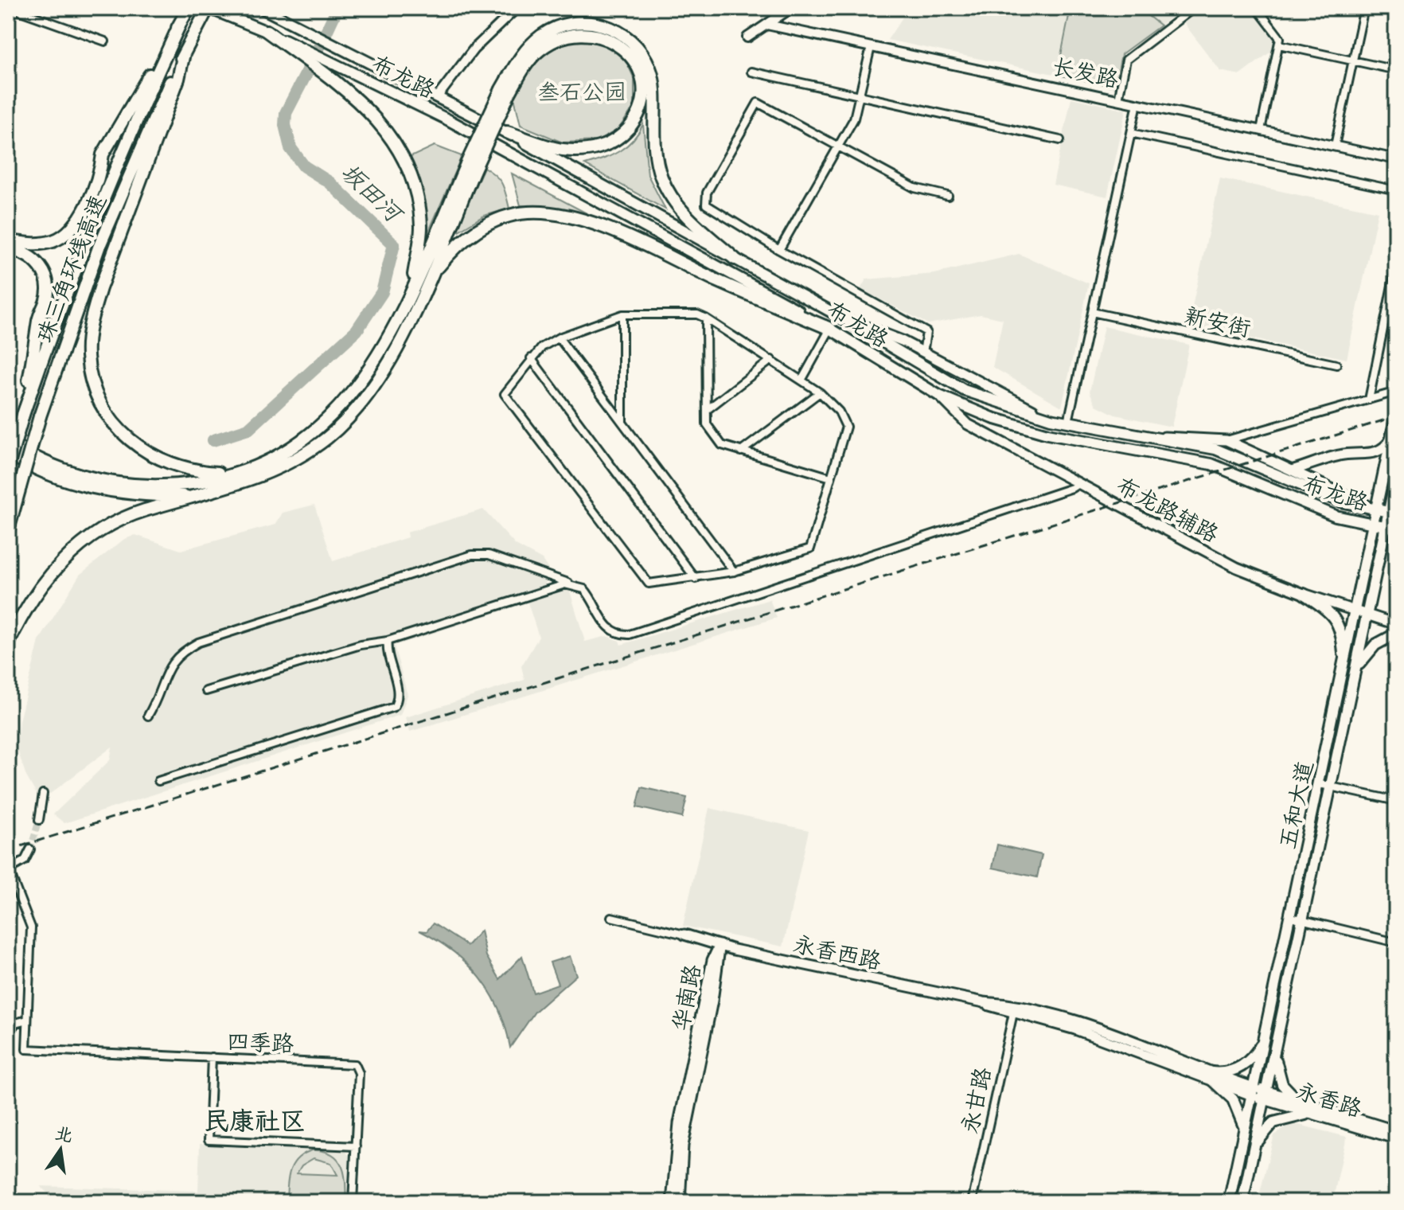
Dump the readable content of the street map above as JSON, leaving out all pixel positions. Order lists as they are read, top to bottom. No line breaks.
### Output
{"streets":{"highway":["珠三角环线高速"],"main road":["布龙路","布龙路辅路","五和大道","永香西路","华南路","永香路"],"street":["长发路","新安街","四季路","永甘路"]},"crossings":[["布龙路","布龙路辅路"],["布龙路","五和大道"],["布龙路辅路","五和大道"],["五和大道","永香西路"],["五和大道","永香路"],["永香西路","华南路"],["永香西路","永香路"],["永香西路","永甘路"]],"districts":["民康社区"],"water":["坂田河"],"parks":["叁石公园"],"north":"top"}
